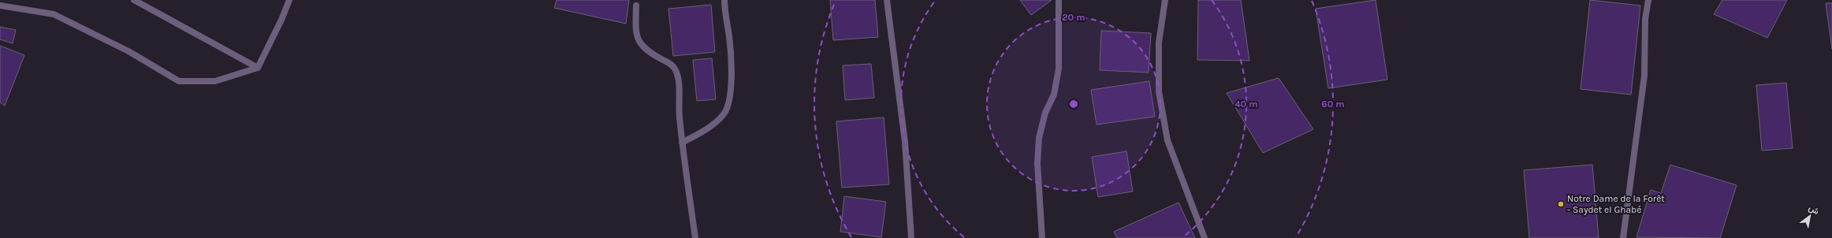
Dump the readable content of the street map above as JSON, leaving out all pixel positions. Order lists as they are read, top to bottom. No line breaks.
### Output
{"places":["Notre Dame de la Forêt - Saydet el Ghabé"],"north":"top right","rings":["20 m","40 m","60 m"]}
